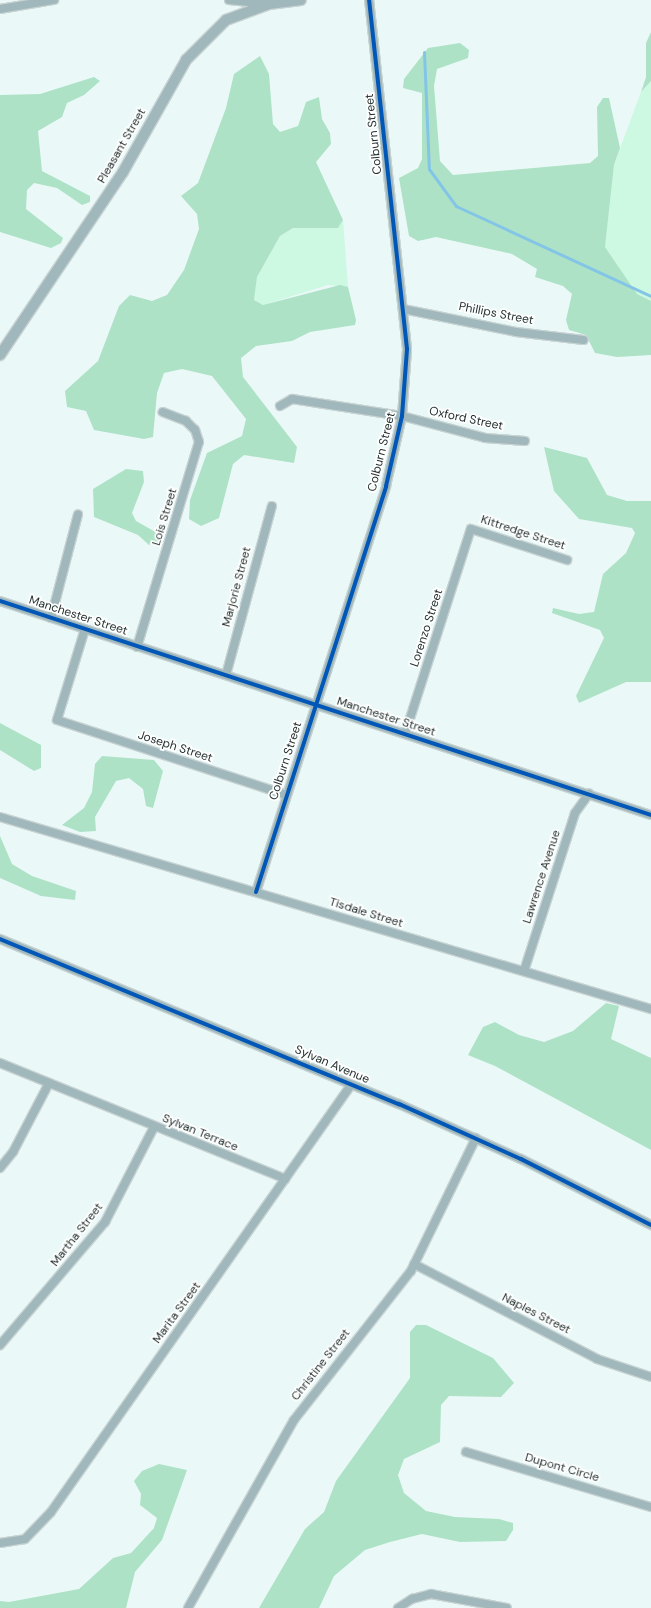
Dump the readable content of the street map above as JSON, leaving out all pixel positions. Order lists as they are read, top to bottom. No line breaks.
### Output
{"streets":{"street":["Colburn Street","Pleasant Street","Phillips Street","Oxford Street","Lois Street","Kittredge Street","Marjorie Street","Manchester Street","Lorenzo Street","Joseph Street","Lawrence Avenue","Tisdale Street","Sylvan Avenue","Sylvan Terrace","Martha Street","Marita Street","Naples Street","Christine Street","Dupont Circle"]},"crossings":[["Colburn Street","Phillips Street"],["Colburn Street","Oxford Street"],["Colburn Street","Manchester Street"],["Colburn Street","Joseph Street"],["Colburn Street","Tisdale Street"],["Lois Street","Manchester Street"],["Kittredge Street","Lorenzo Street"],["Marjorie Street","Manchester Street"],["Manchester Street","Lorenzo Street"],["Manchester Street","Joseph Street"],["Manchester Street","Lawrence Avenue"],["Lawrence Avenue","Tisdale Street"],["Sylvan Avenue","Christine Street"],["Sylvan Terrace","Martha Street"],["Sylvan Terrace","Marita Street"],["Naples Street","Christine Street"]]}
